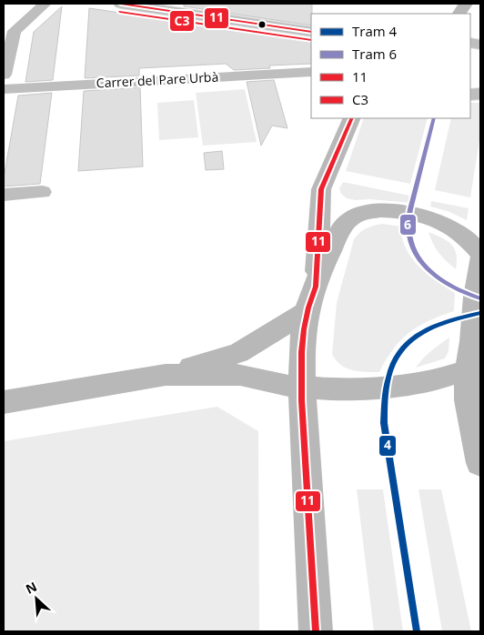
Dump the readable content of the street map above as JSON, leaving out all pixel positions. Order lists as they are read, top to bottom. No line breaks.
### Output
{"streets":{"street":["Carrer del Pare Urbà"]},"lines":["transit line 11","transit line C3","tram line 6","tram line 4"],"legend":["Tram 4","Tram 6","11","C3"],"north":"top left"}
